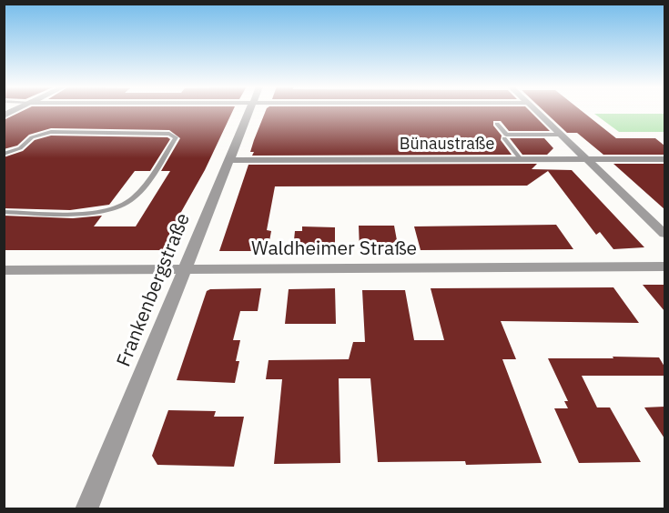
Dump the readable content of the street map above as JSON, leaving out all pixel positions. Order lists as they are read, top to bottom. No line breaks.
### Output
{"streets":{"street":["Bünaustraße","Waldheimer Straße","Frankenbergstraße"]},"crossings":[["Bünaustraße","Frankenbergstraße"],["Waldheimer Straße","Frankenbergstraße"]]}
